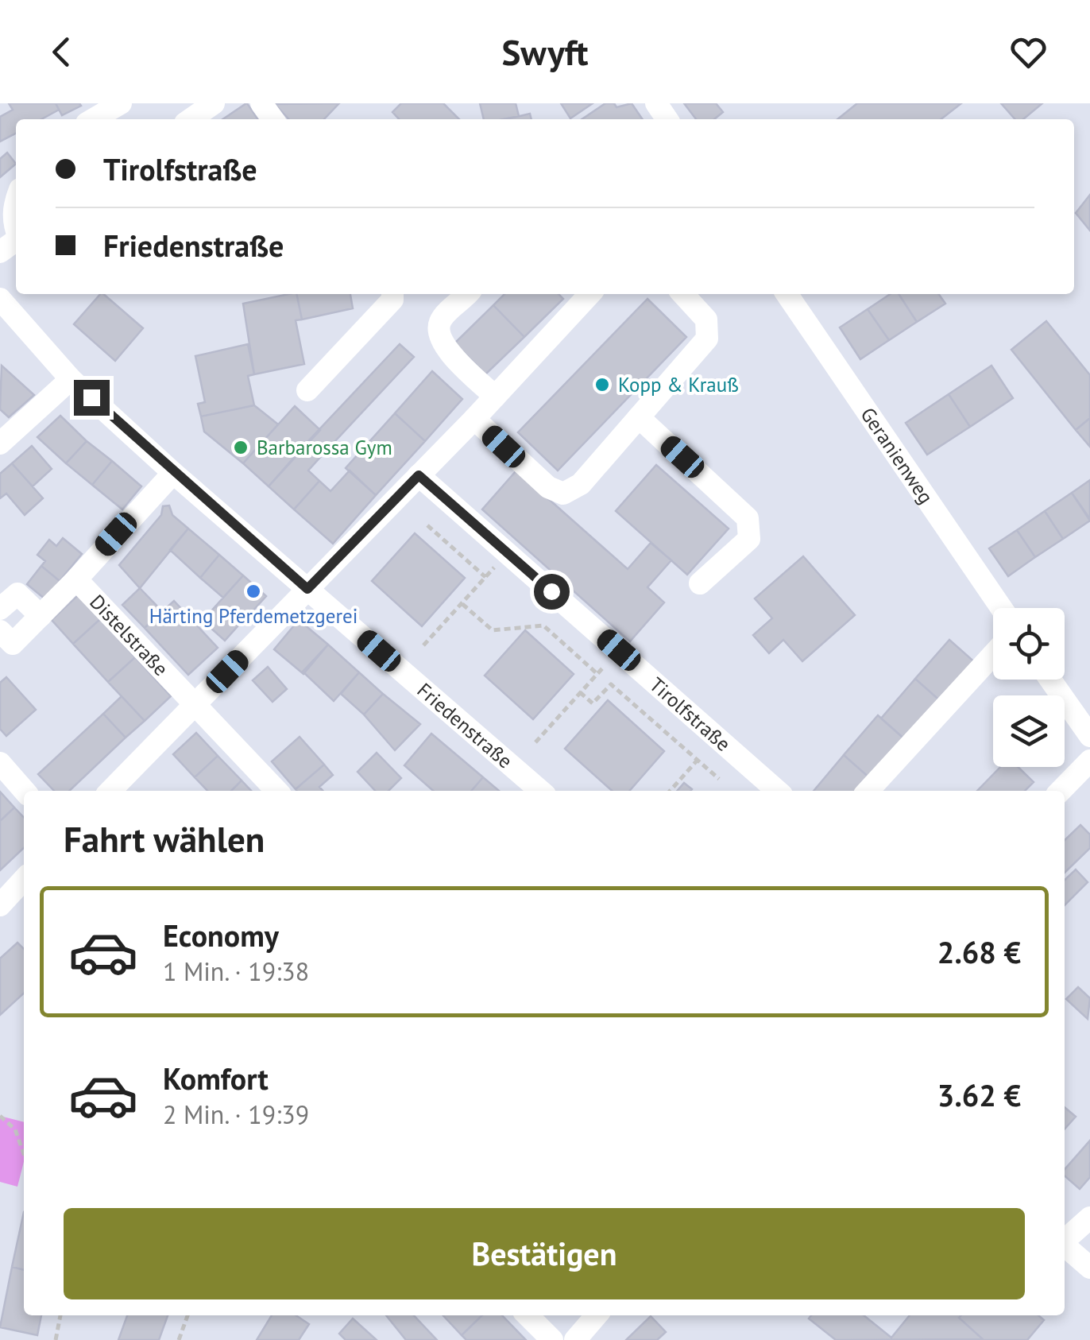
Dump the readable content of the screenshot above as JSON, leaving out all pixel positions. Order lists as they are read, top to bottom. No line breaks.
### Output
{"streets":{"street":["Geranienweg","Distelstraße","Tirolfstraße","Friedenstraße"]},"crossings":[["Distelstraße","Friedenstraße"]],"places":["Kopp & Krauß","Barbarossa Gym","Härting Pferdemetzgerei"],"page":{"header":"Swyft","banner":["Tirolfstraße","Friedenstraße"],"heading":"Fahrt wählen","list":[{"name":"Economy","note":"1 Min. · 19:38","value":"2.68 €"},{"name":"Komfort","note":"2 Min. · 19:39","value":"3.62 €"}],"buttons":"Bestätigen"}}
